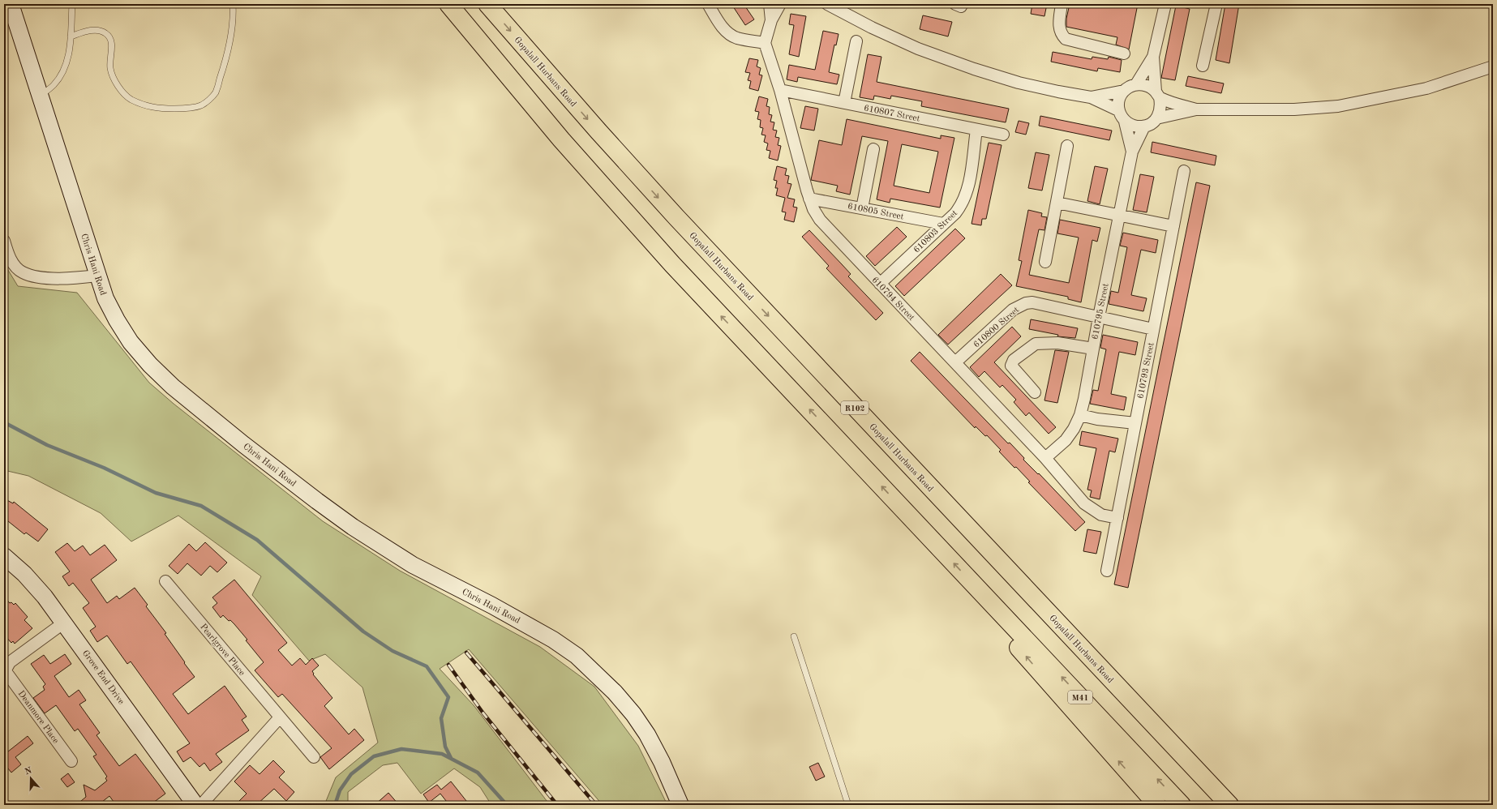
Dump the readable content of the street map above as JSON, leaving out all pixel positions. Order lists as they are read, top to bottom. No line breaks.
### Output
{"streets":{"highway":["Gopalall Hurbans Road","R102","M41"],"street":["610807 Street","610805 Street","610803 Street","Chris Hani Road","610794 Street","610795 Street","610800 Street","610793 Street","Pearlgrove Place","Grove End Drive","Deanmore Place"]},"crossings":[["610807 Street","610803 Street"],["610807 Street","610794 Street"],["610805 Street","610803 Street"],["610805 Street","610794 Street"],["610803 Street","610794 Street"],["610794 Street","610795 Street"],["610794 Street","610800 Street"],["610794 Street","610793 Street"],["610795 Street","610800 Street"],["610800 Street","610793 Street"],["Grove End Drive","Deanmore Place"]],"north":"top"}
